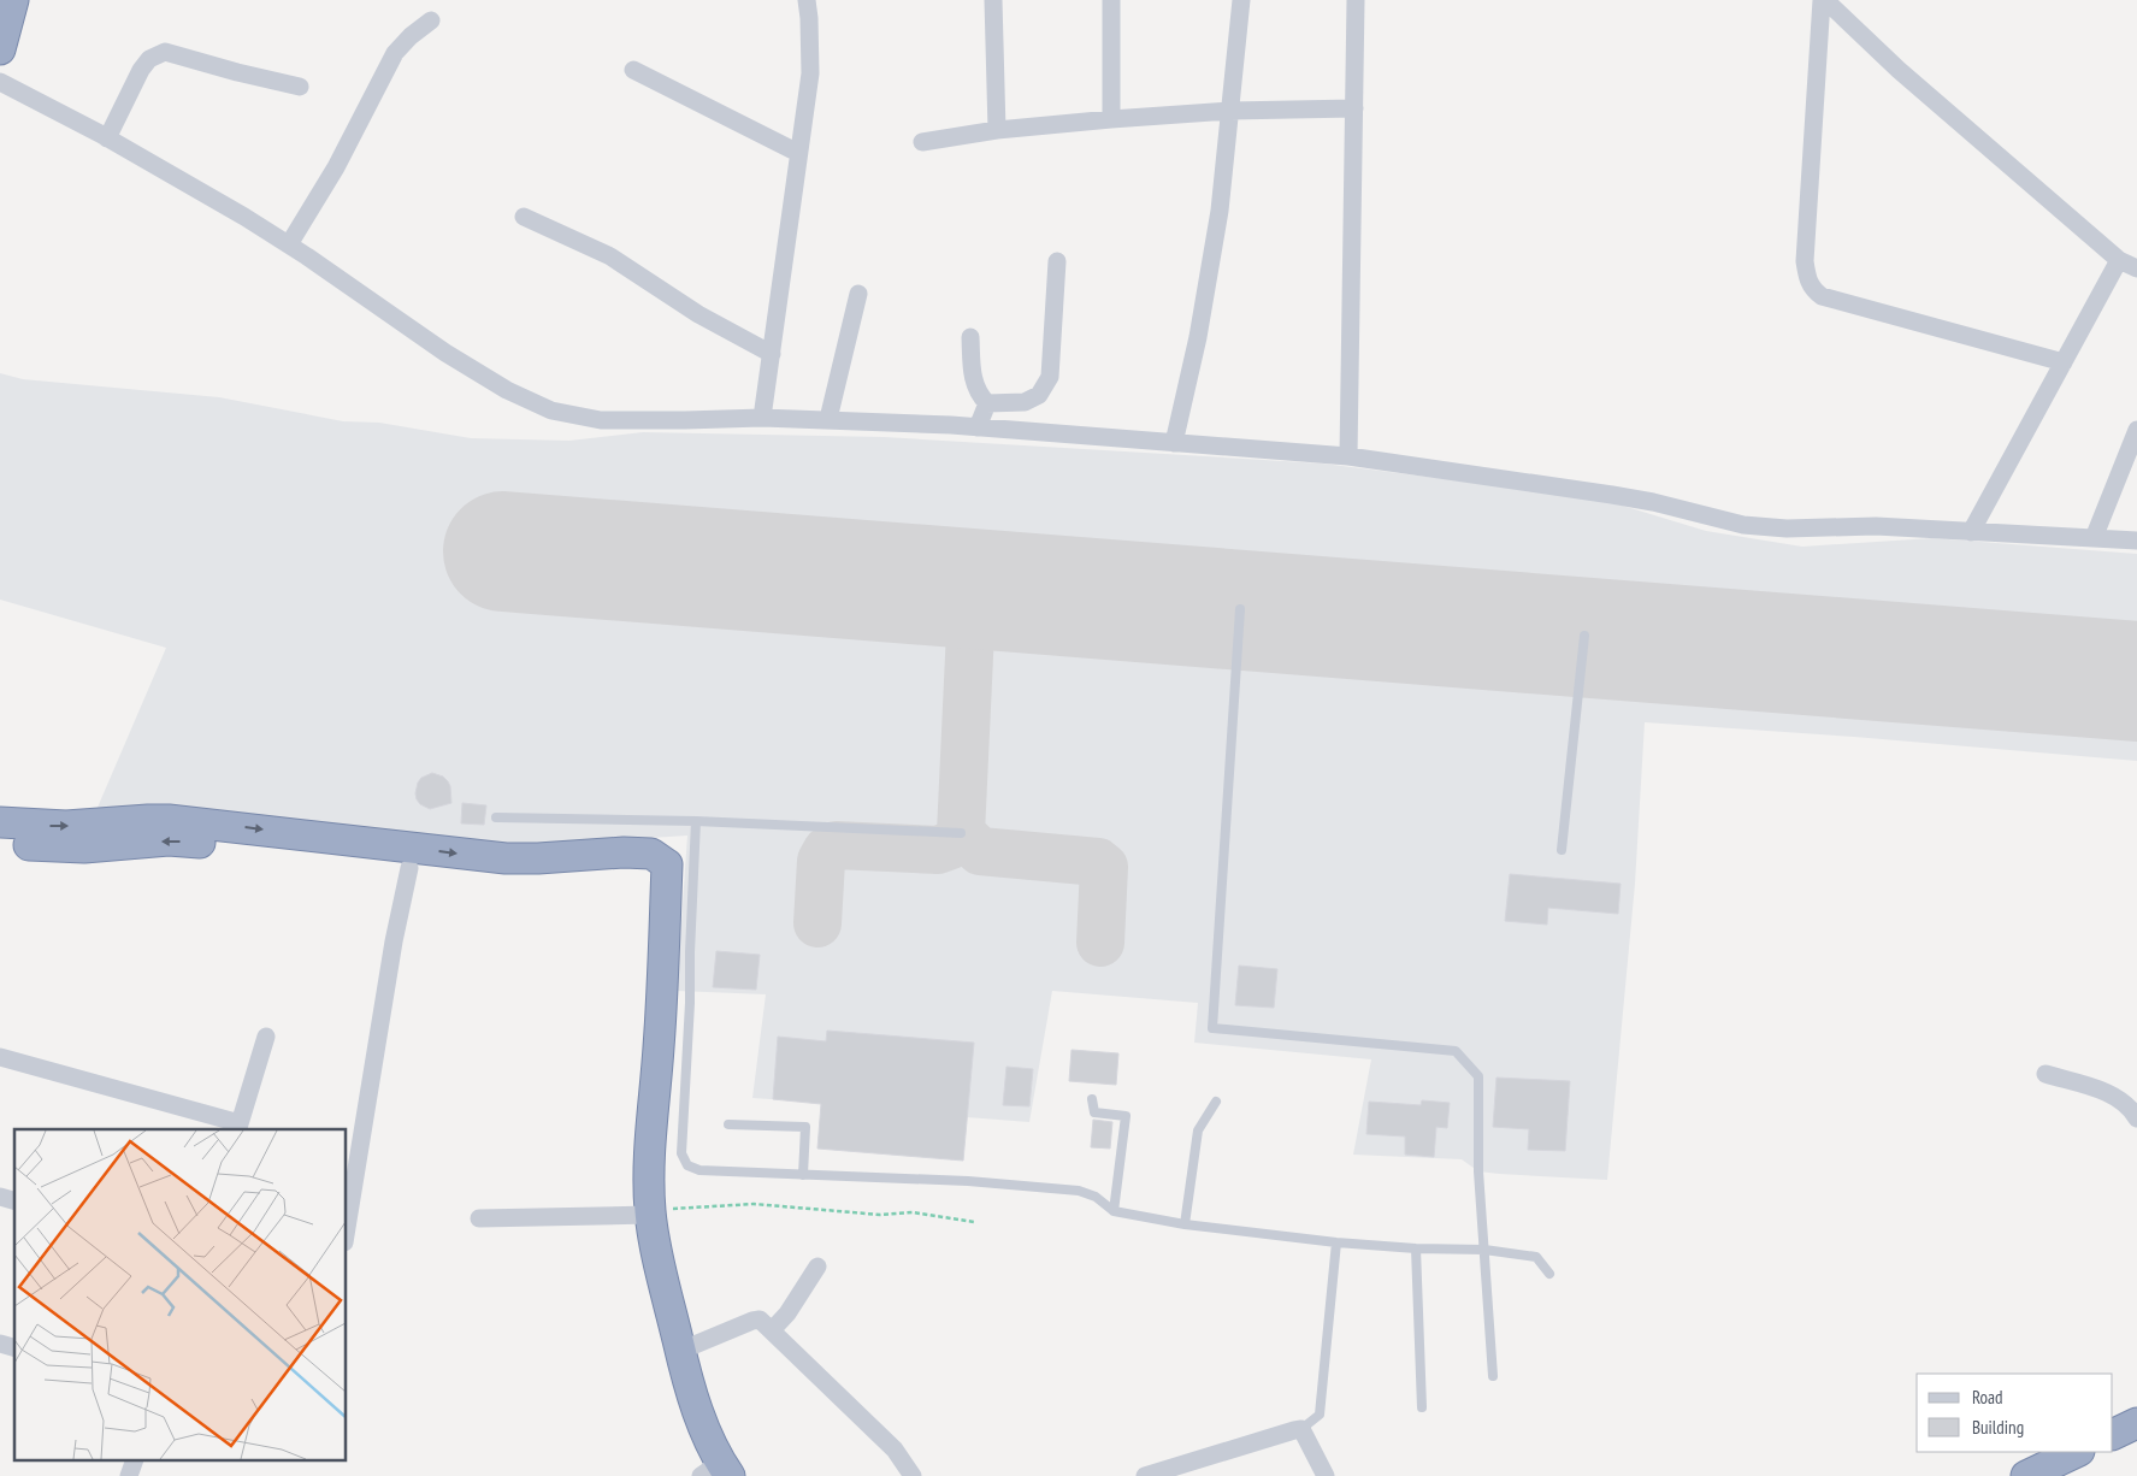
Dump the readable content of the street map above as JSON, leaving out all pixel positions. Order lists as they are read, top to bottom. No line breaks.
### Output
{"legend":["Road","Building"]}
